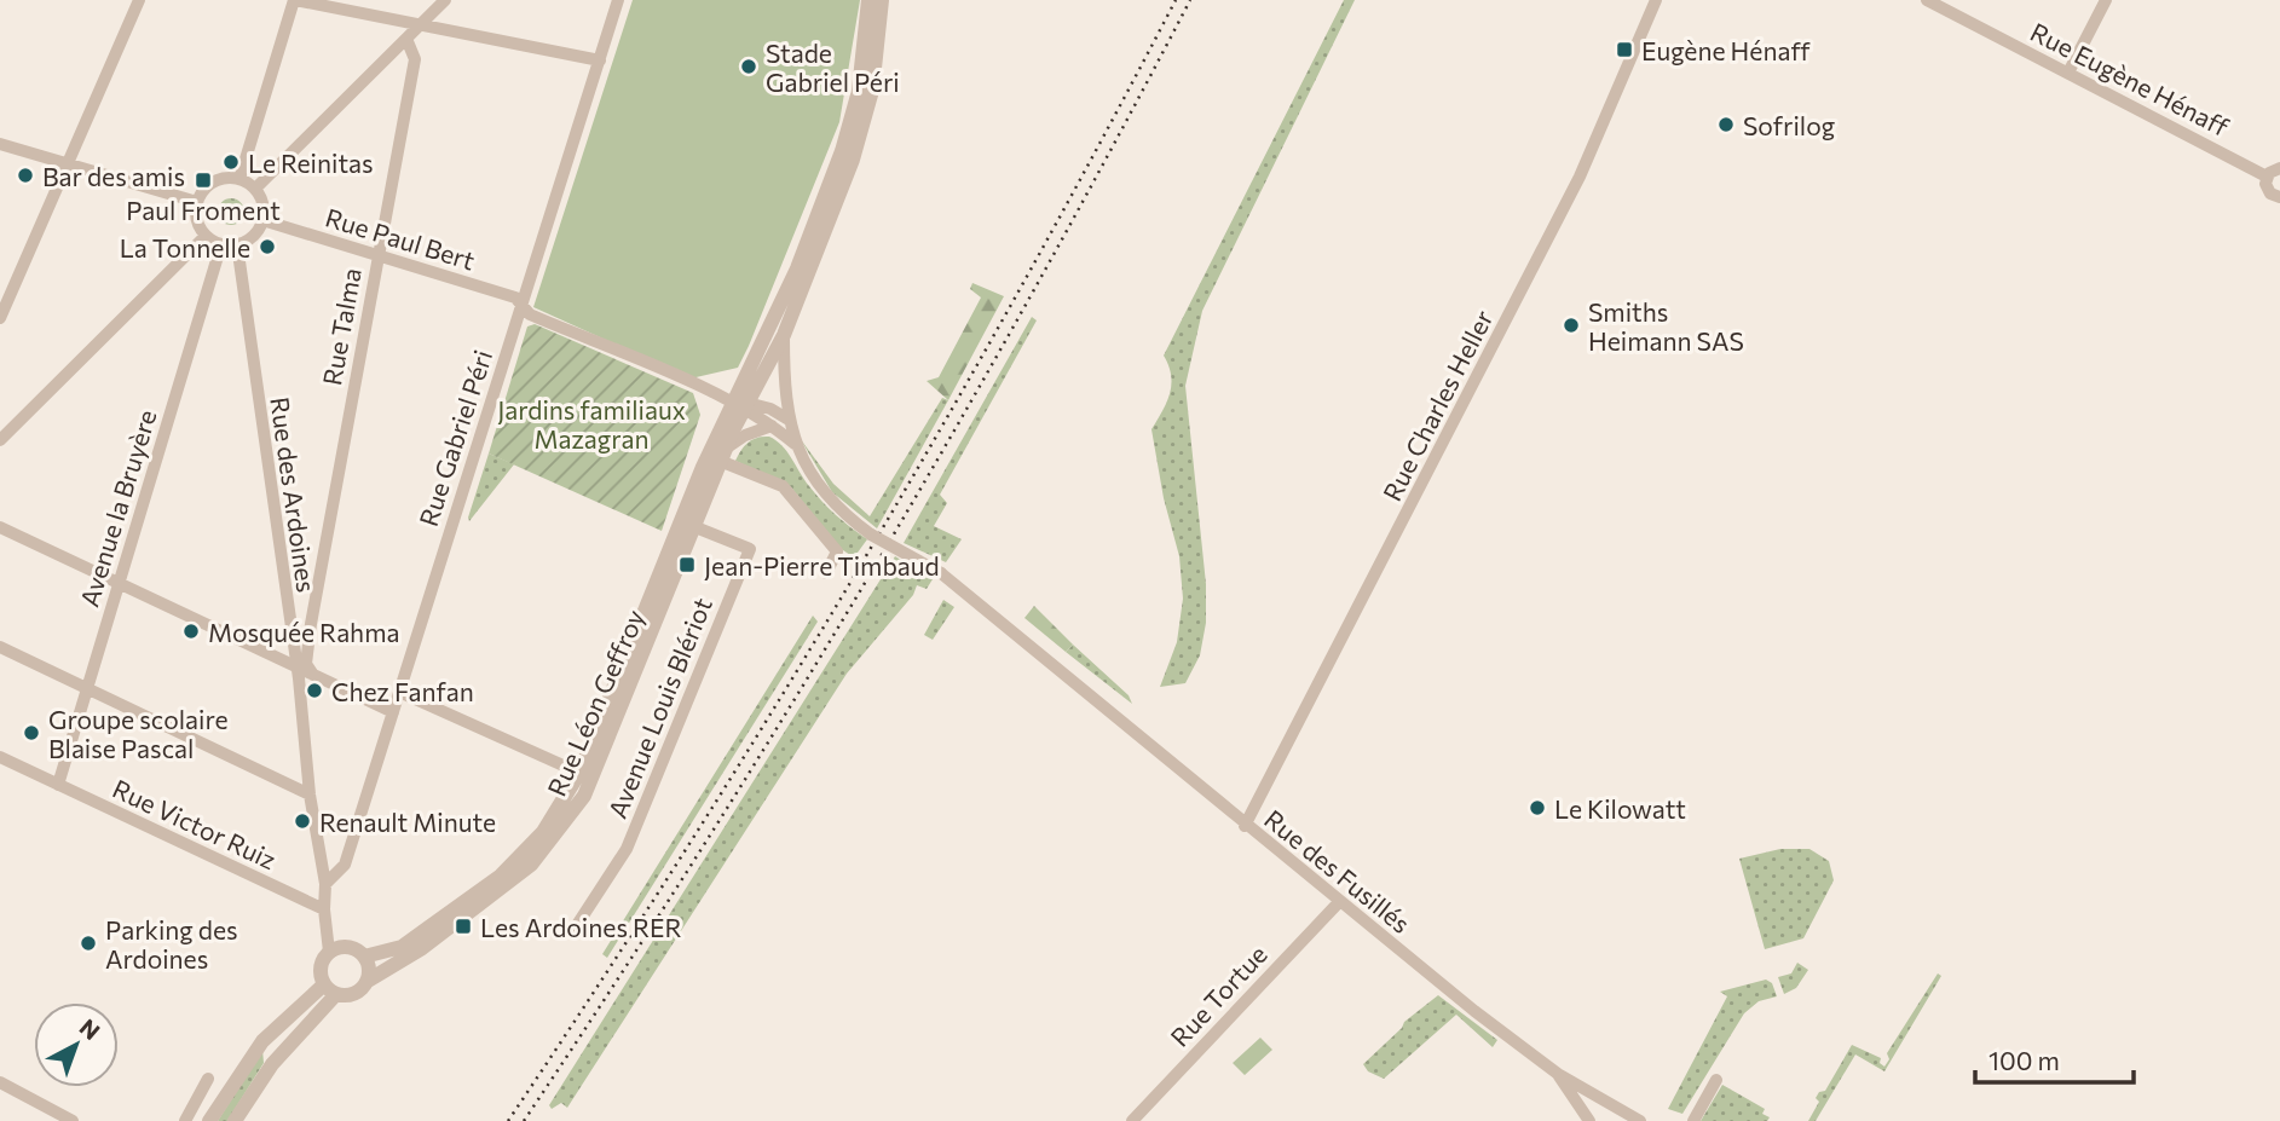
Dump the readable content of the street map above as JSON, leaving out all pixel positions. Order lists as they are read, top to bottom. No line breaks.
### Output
{"streets":{"street":["Rue Eugène Hénaff","Rue Paul Bert","Rue Talma","Rue Charles Heller","Rue Gabriel Péri","Rue des Ardoines","Avenue la Bruyère","Rue Léon Geffroy","Avenue Louis Blériot","Rue Victor Ruiz","Rue des Fusillés","Rue Tortue"]},"crossings":[["Rue Paul Bert","Rue Talma"],["Rue Paul Bert","Rue Gabriel Péri"],["Rue Paul Bert","Rue des Ardoines"],["Rue Paul Bert","Avenue la Bruyère"],["Rue Paul Bert","Rue Léon Geffroy"],["Rue Charles Heller","Rue des Fusillés"],["Rue Gabriel Péri","Rue des Ardoines"],["Rue des Ardoines","Avenue la Bruyère"],["Rue des Ardoines","Rue Léon Geffroy"],["Rue des Ardoines","Rue Victor Ruiz"],["Avenue la Bruyère","Rue Victor Ruiz"],["Rue Léon Geffroy","Avenue Louis Blériot"],["Rue des Fusillés","Rue Tortue"]],"parks":["Jardins familiaux Mazagran"],"places":{"transit":["Eugène Hénaff","Paul Froment","Jean-Pierre Timbaud","Les Ardoines RER"],"other":["Stade Gabriel Péri","Sofrilog","Le Reinitas","Bar des amis","La Tonnelle","Smiths Heimann SAS","Mosquée Rahma","Chez Fanfan","Groupe scolaire Blaise Pascal","Le Kilowatt","Renault Minute","Parking des Ardoines"]},"scale_bar":"100 m","north":"top right"}
